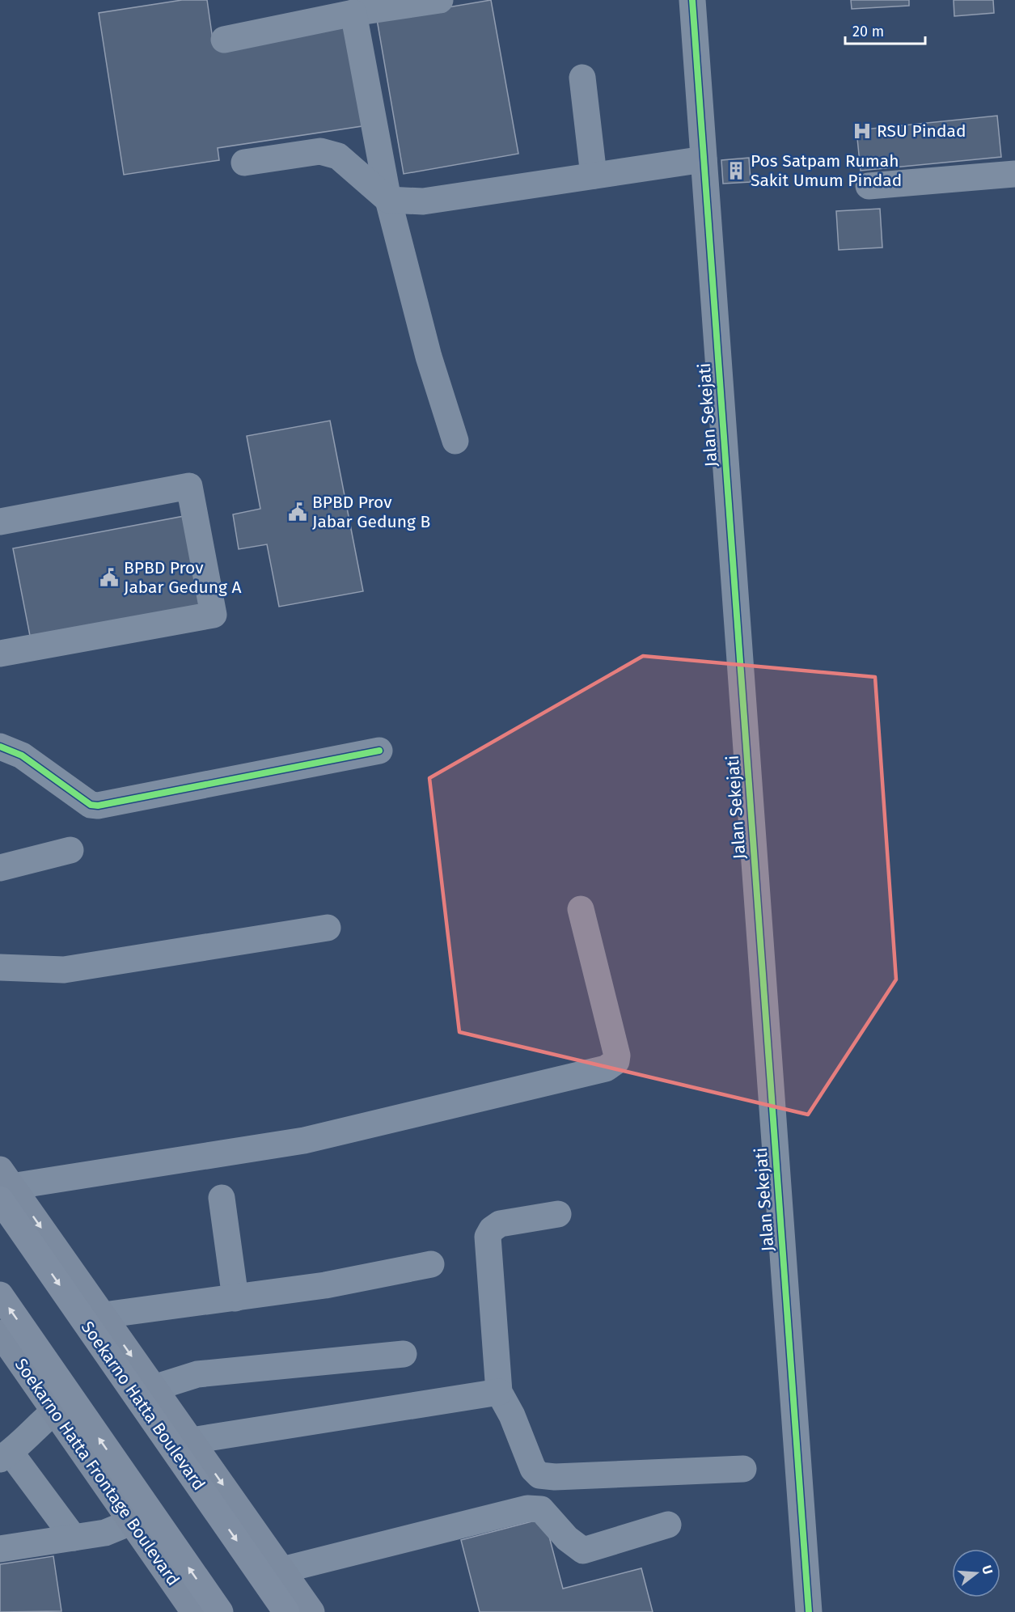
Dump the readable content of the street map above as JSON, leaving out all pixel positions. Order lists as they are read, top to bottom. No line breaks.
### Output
{"streets":{"highway":["Soekarno Hatta Boulevard"],"main road":["Soekarno Hatta Frontage Boulevard"],"street":["Jalan Sekejati"]},"places":{"hospital":["RSU Pindad"],"building":["Pos Satpam Rumah Sakit Umum Pindad"],"public building":["BPBD Prov Jabar Gedung B","BPBD Prov Jabar Gedung A"]},"scale_bar":"20 m","north":"right"}
